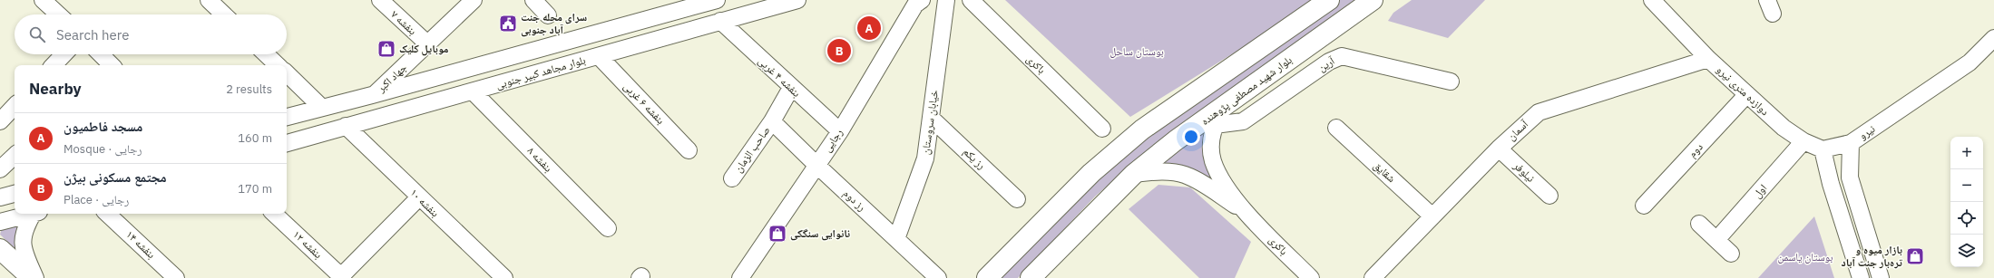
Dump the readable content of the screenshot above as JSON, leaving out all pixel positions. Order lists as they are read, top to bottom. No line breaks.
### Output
{"streets":{"main road":["بلوار شهید مصطفی پژوهنده"],"street":["بنفشه ۷","باکری","آرین","بلوار مجاهد کبیر جنوبی","بنفشه ۴ غربی","جهاد اکبر","دوازده متری نیرو","بنفشه ۶ غربی","خیابان سروستان","آسمان","نیرو","رجایی","صاحب الزمان","دوم","رز یکم","بنفشه ۸","شقایق","نیلوفر","اول","رز دوم","بنفشه ۱۰","بنفشه ۱۴","بنفشه ۱۲"]},"crossings":[["بنفشه ۷","جهاد اکبر"],["باکری","آرین"],["باکری","بلوار شهید مصطفی پژوهنده"],["بلوار مجاهد کبیر جنوبی","بنفشه ۴ غربی"],["بلوار مجاهد کبیر جنوبی","جهاد اکبر"],["بلوار مجاهد کبیر جنوبی","بنفشه ۶ غربی"],["بلوار مجاهد کبیر جنوبی","بنفشه ۸"],["بلوار مجاهد کبیر جنوبی","بنفشه ۱۰"],["بنفشه ۴ غربی","رجایی"],["بنفشه ۴ غربی","صاحب الزمان"],["دوازده متری نیرو","آسمان"],["دوازده متری نیرو","دوم"],["دوازده متری نیرو","اول"],["خیابان سروستان","رز یکم"],["خیابان سروستان","رز دوم"],["آسمان","شقایق"],["آسمان","نیلوفر"],["رجایی","رز دوم"],["صاحب الزمان","رز دوم"]],"parks":["بوستان ساحل","بوستان یاسمن"],"places":{"public building":["سرای محله جنت آباد جنوبی"],"shop":["موبایل کلیک","نانوایی سنگکی","بازار میوه و تره‌بار جنت آباد"]},"page":{"pins":["A","B"],"search":"Search here","heading":["Nearby","2 results"],"list":[{"mark":"A","name":"مسجد فاطمیون","note":"Mosque · رجایی","value":"160 m"},{"mark":"B","name":"مجتمع مسکونی بیژن","note":"Place · رجایی","value":"170 m"}],"map_buttons":["+","−"]}}
